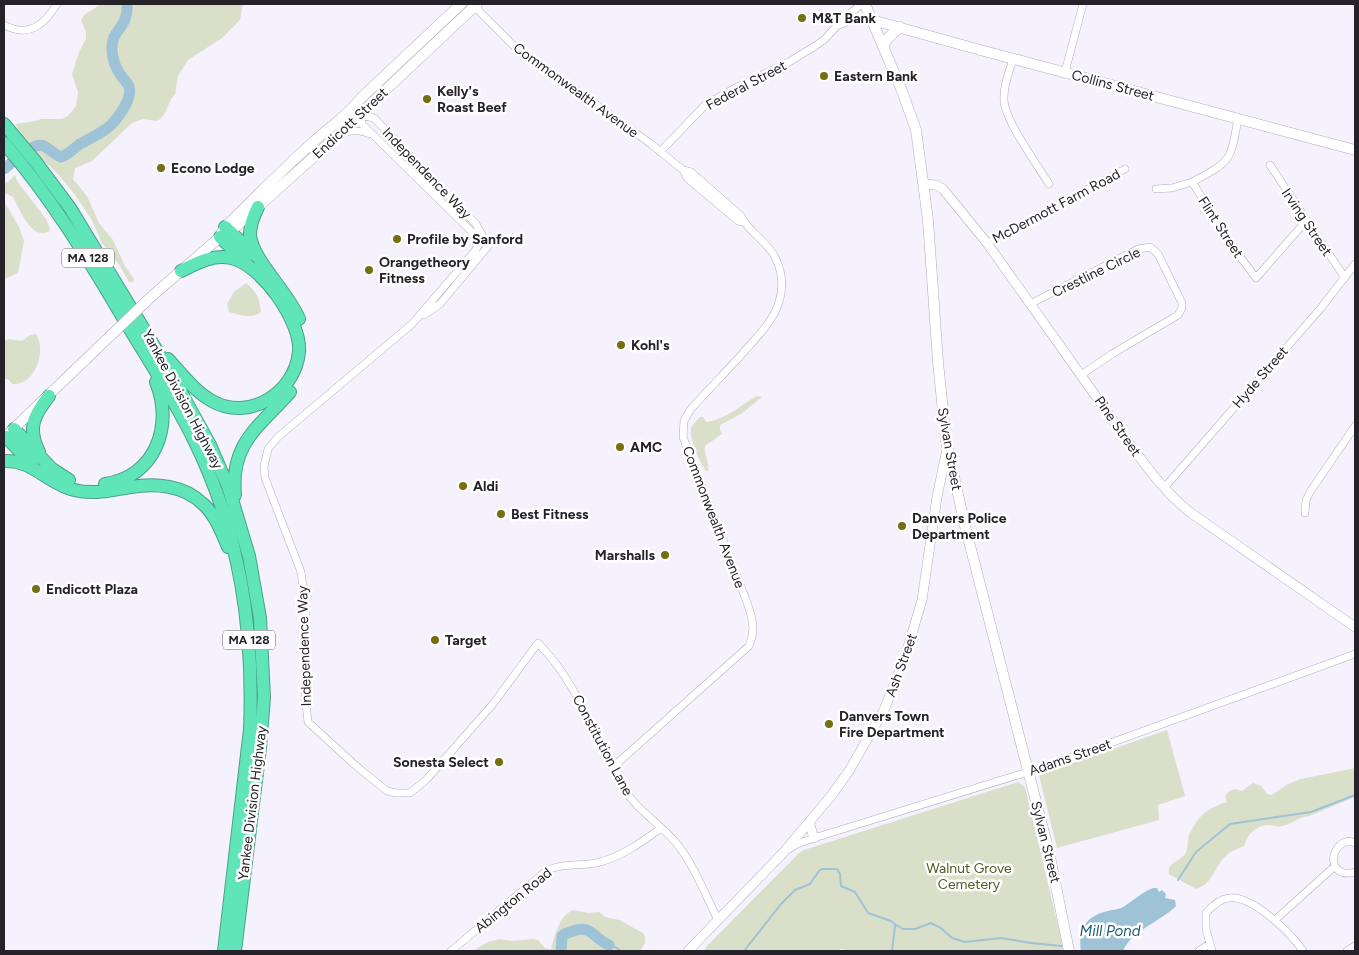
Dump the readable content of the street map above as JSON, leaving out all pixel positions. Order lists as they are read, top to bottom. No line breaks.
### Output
{"streets":{"highway":["MA 128","Yankee Division Highway"],"main road":["Collins Street","Endicott Street","Sylvan Street"],"street":["Federal Street","Commonwealth Avenue","Independence Way","McDermott Farm Road","Irving Street","Flint Street","Crestline Circle","Hyde Street","Pine Street","Ash Street","Constitution Lane","Adams Street","Abington Road"]},"crossings":[["Federal Street","Collins Street"],["Federal Street","Commonwealth Avenue"],["Federal Street","Sylvan Street"],["Collins Street","Flint Street"],["Collins Street","Sylvan Street"],["Commonwealth Avenue","Endicott Street"],["Commonwealth Avenue","Constitution Lane"],["Endicott Street","Independence Way"],["Independence Way","Constitution Lane"],["McDermott Farm Road","Pine Street"],["Irving Street","Flint Street"],["Irving Street","Hyde Street"],["Crestline Circle","Pine Street"],["Hyde Street","Pine Street"],["Pine Street","Sylvan Street"],["Sylvan Street","Ash Street"],["Sylvan Street","Adams Street"],["Ash Street","Constitution Lane"],["Ash Street","Adams Street"],["Constitution Lane","Abington Road"]],"water":["Mill Pond"],"parks":["Walnut Grove Cemetery"],"places":["M&T Bank","Eastern Bank","Kelly's Roast Beef","Econo Lodge","Profile by Sanford","Orangetheory Fitness","Kohl's","AMC","Aldi","Best Fitness","Danvers Police Department","Marshalls","Endicott Plaza","Target","Danvers Town Fire Department","Sonesta Select"]}
